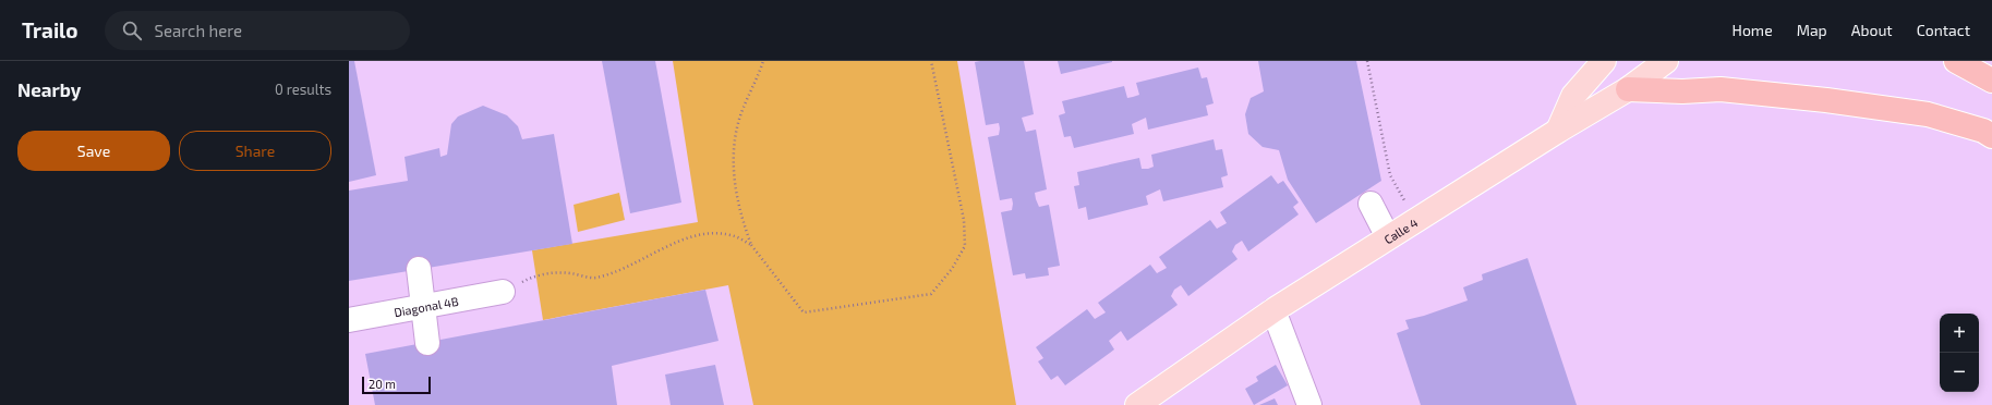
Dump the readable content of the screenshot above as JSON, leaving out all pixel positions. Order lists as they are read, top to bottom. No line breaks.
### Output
{"streets":{"main road":["Calle 4"],"street":["Diagonal 4B"]},"scale_bar":"20 m","page":{"header":"Trailo","search":"Search here","nav":["Home","Map","About","Contact"],"heading":["Nearby","0 results"],"buttons":["Save","Share"],"map_buttons":["+","−"],"scale":"20 m"}}
